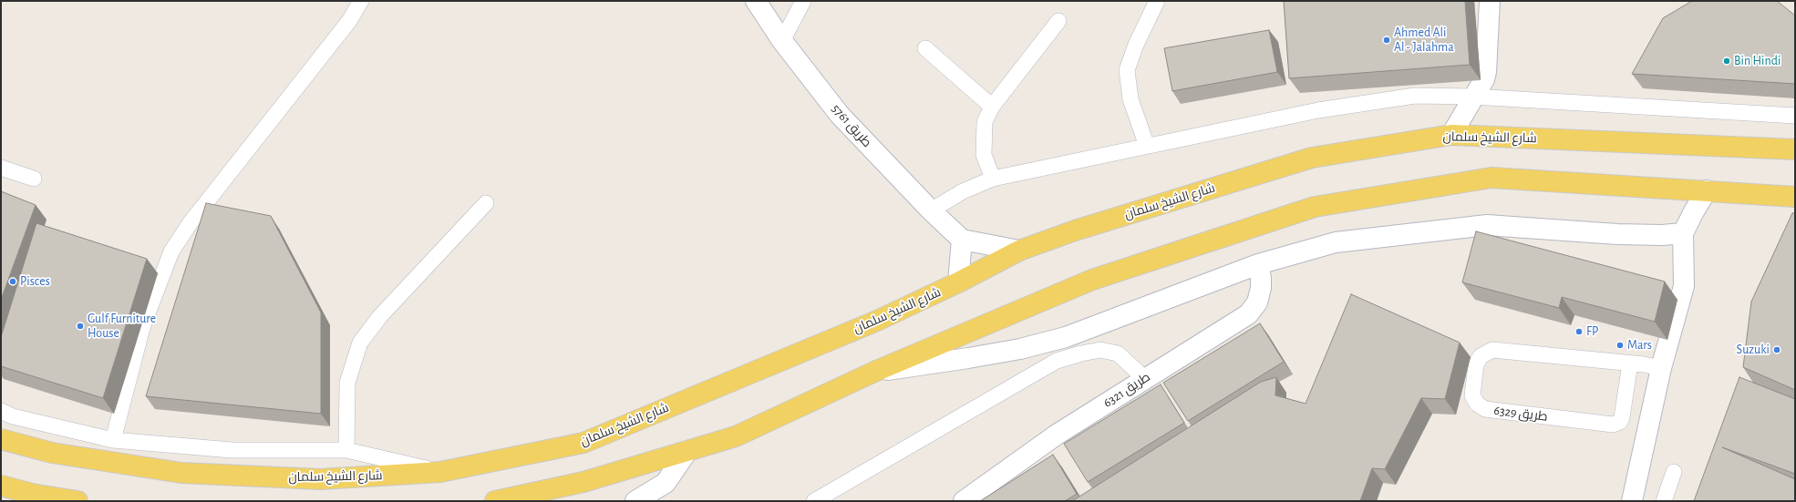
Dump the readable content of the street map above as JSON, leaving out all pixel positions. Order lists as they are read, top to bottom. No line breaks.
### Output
{"streets":{"main road":["شارع الشيخ سلمان"],"street":["طريق 5761","طريق 6321"],"lane":["طريق 6329"]},"places":["Ahmed Ali Al - Jalahma","Bin Hindi","Pisces","Gulf Furniture House","FP","Mars","Suzuki"]}
